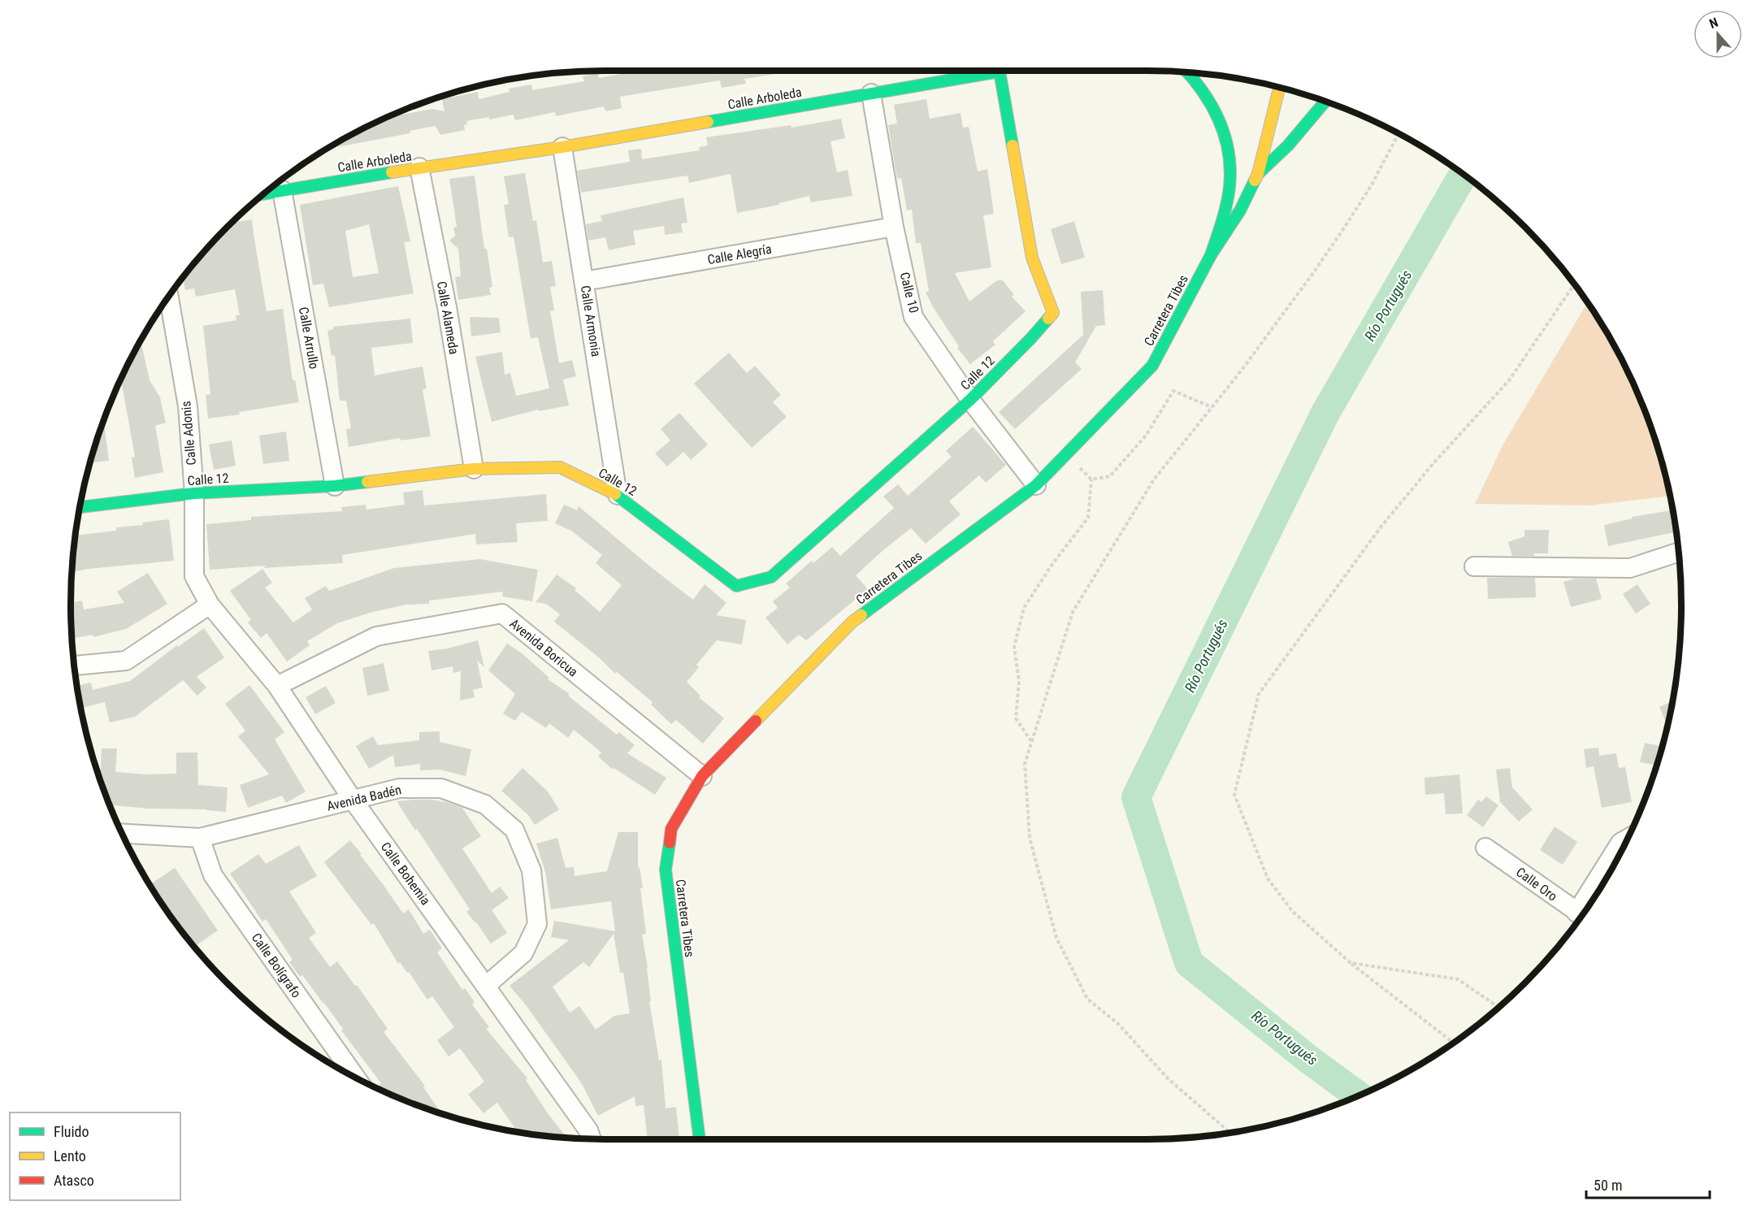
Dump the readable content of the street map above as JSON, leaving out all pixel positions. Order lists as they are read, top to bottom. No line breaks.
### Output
{"streets":{"main road":["Calle Arboleda","Carretera Tibes","Calle 12"],"street":["Calle Alegría","Calle 10","Calle Alameda","Calle Armonia","Calle Arrullo","Calle Adonis","Avenida Boricua","Avenida Badén","Calle Bohemia","Calle Oro","Calle Bolígrafo"]},"crossings":[["Calle Arboleda","Calle 10"],["Calle Arboleda","Calle Alameda"],["Calle Arboleda","Calle Armonia"],["Calle Arboleda","Calle Arrullo"],["Calle Arboleda","Calle 12"],["Calle Alegría","Calle 10"],["Calle Alegría","Calle Armonia"],["Calle 10","Carretera Tibes"],["Calle 10","Calle 12"],["Carretera Tibes","Avenida Boricua"],["Calle Alameda","Calle 12"],["Calle Armonia","Calle 12"],["Calle Arrullo","Calle 12"],["Calle 12","Calle Adonis"],["Calle Adonis","Calle Bohemia"],["Avenida Boricua","Calle Bohemia"],["Avenida Badén","Calle Bohemia"],["Avenida Badén","Calle Bolígrafo"]],"water":["Río Portugués"],"legend":["Fluido","Lento","Atasco"],"scale_bar":"50 m","north":"top"}
